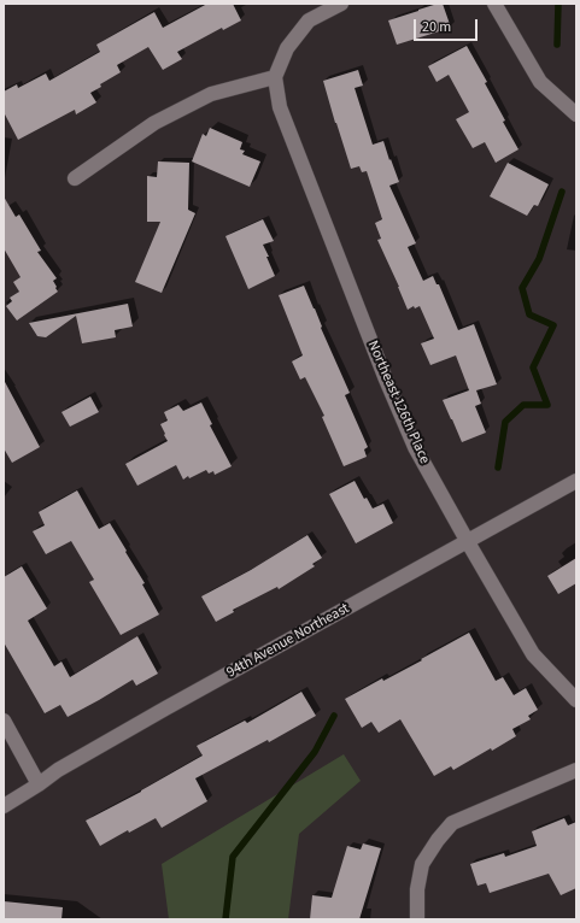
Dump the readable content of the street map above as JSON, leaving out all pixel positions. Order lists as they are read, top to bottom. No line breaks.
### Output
{"streets":{"street":["Northeast 126th Place","94th Avenue Northeast"]},"crossings":[["Northeast 126th Place","94th Avenue Northeast"]],"scale_bar":"20 m"}
